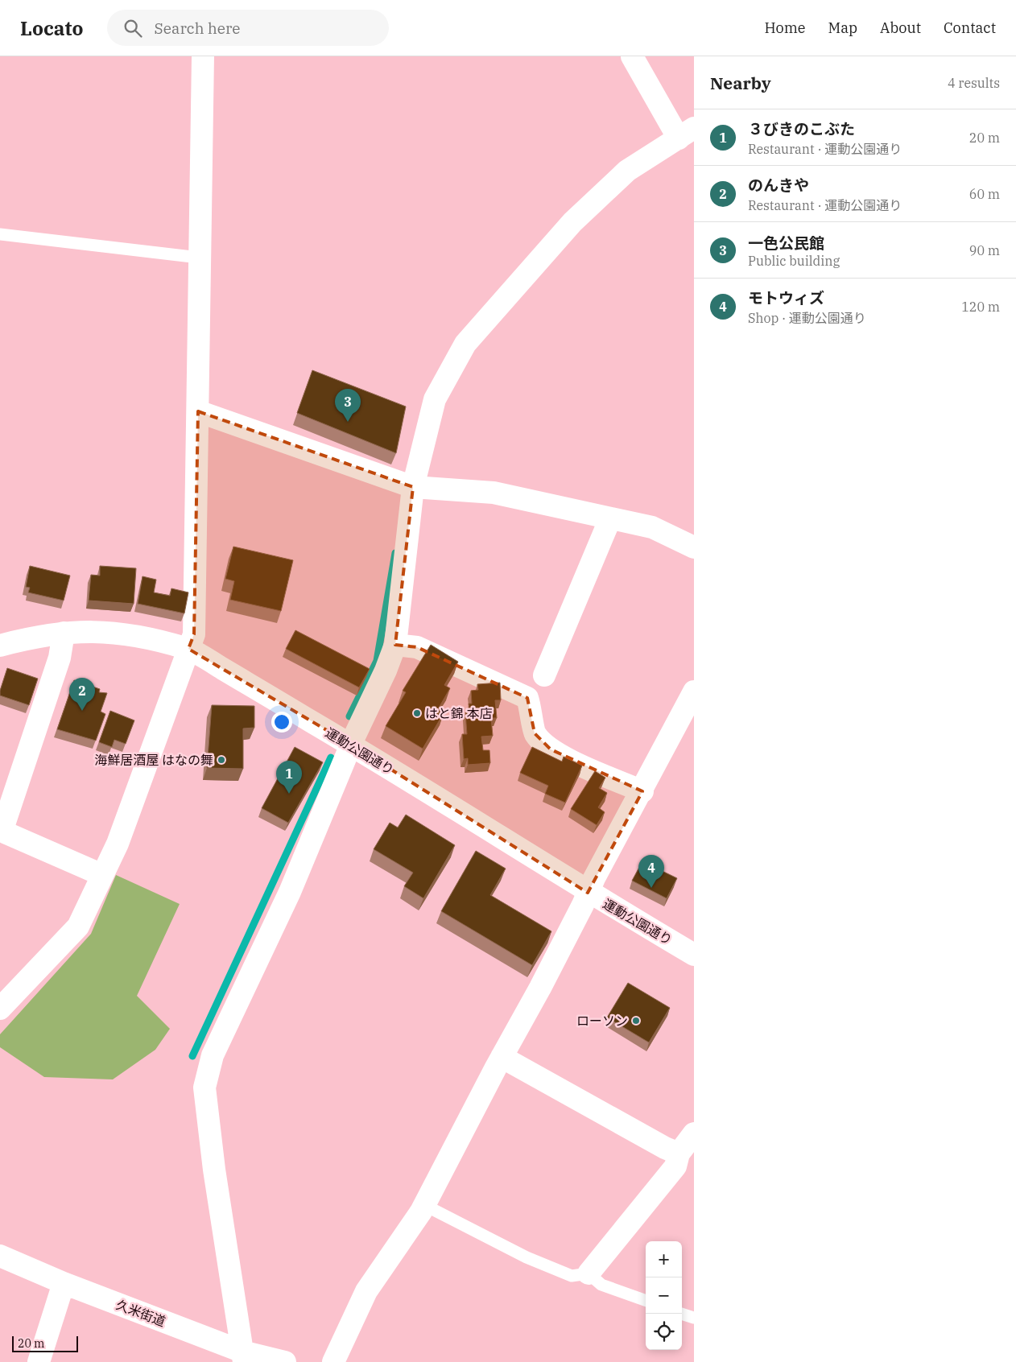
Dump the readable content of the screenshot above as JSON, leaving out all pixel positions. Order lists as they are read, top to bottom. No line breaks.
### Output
{"streets":{"street":["運動公園通り","久米街道"]},"places":["はと錦 本店","海鮮居酒屋 はなの舞","ローソン"],"scale_bar":"20 m","page":{"header":"Locato","search":"Search here","nav":["Home","Map","About","Contact"],"heading":["Nearby","4 results"],"list":[{"mark":"1","name":"３びきのこぶた","note":"Restaurant · 運動公園通り","value":"20 m"},{"mark":"2","name":"のんきや","note":"Restaurant · 運動公園通り","value":"60 m"},{"mark":"3","name":"一色公民館","note":"Public building","value":"90 m"},{"mark":"4","name":"モトウィズ","note":"Shop · 運動公園通り","value":"120 m"}],"pins":["3","2","1","4"],"map_buttons":["+","−"],"scale":"20 m"}}
